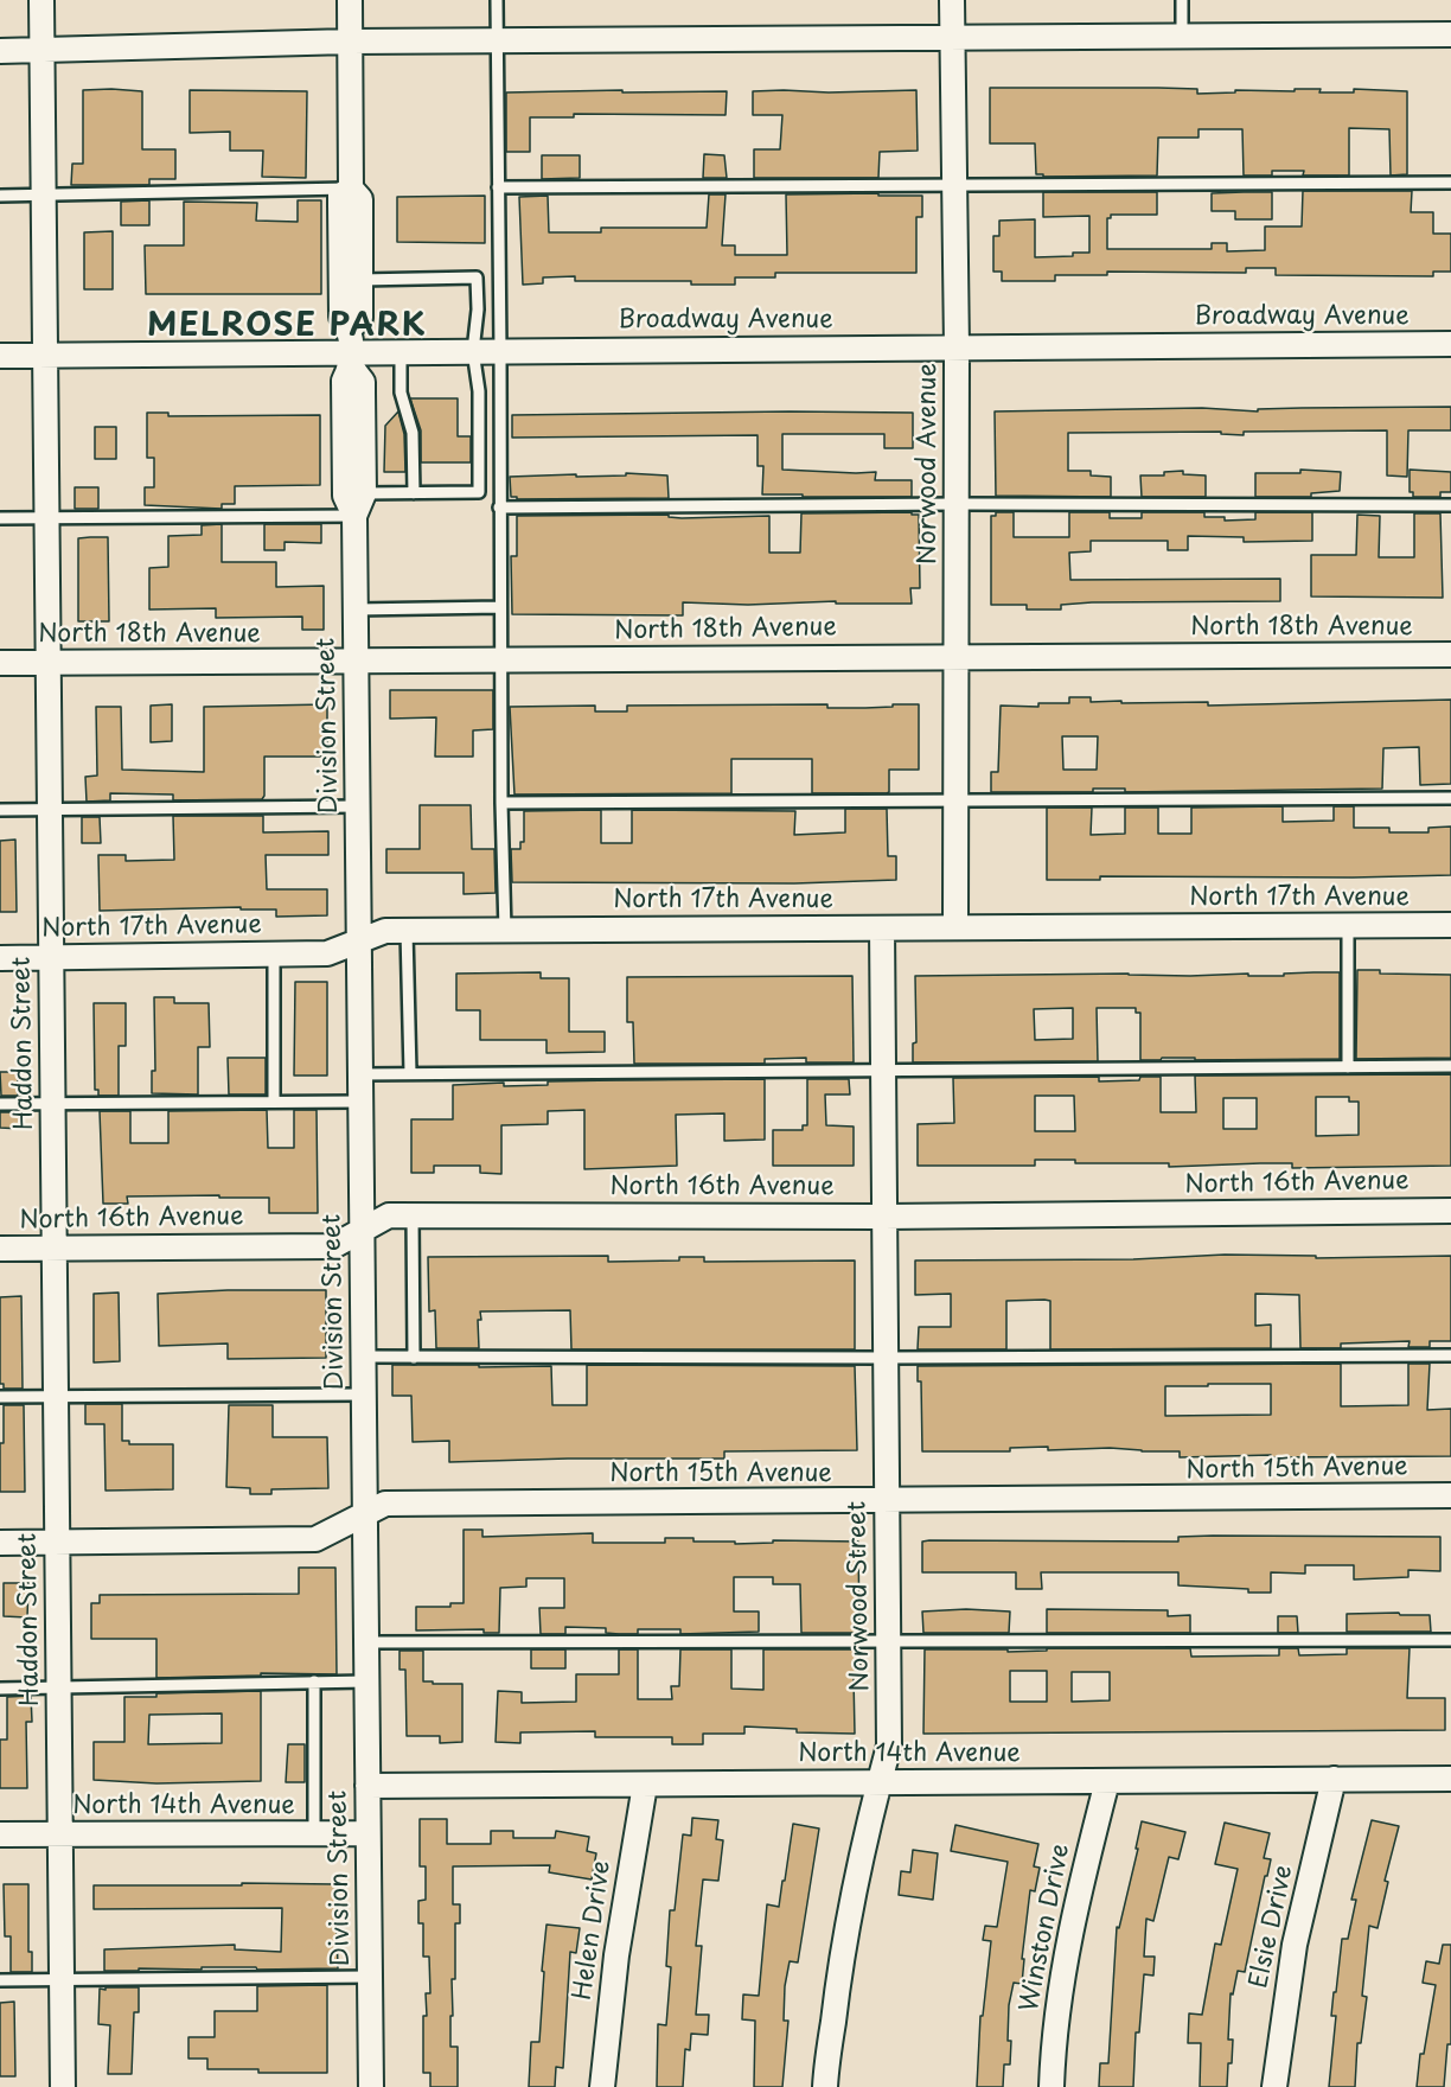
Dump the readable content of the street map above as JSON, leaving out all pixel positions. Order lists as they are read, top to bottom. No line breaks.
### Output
{"streets":{"street":["Broadway Avenue","Norwood Avenue","North 18th Avenue","Division Street","North 17th Avenue","Haddon Street","North 16th Avenue","North 15th Avenue","Norwood Street","North 14th Avenue","Elsie Drive","Winston Drive","Helen Drive"]},"crossings":[["Broadway Avenue","Norwood Avenue"],["Broadway Avenue","Division Street"],["Broadway Avenue","Haddon Street"],["Norwood Avenue","North 18th Avenue"],["Norwood Avenue","North 17th Avenue"],["North 18th Avenue","Division Street"],["North 18th Avenue","Haddon Street"],["Division Street","North 17th Avenue"],["Division Street","North 16th Avenue"],["Division Street","North 15th Avenue"],["Division Street","North 14th Avenue"],["North 17th Avenue","Haddon Street"],["North 17th Avenue","Norwood Street"],["Haddon Street","North 16th Avenue"],["Haddon Street","North 15th Avenue"],["Haddon Street","North 14th Avenue"],["North 16th Avenue","Norwood Street"],["North 15th Avenue","Norwood Street"],["Norwood Street","North 14th Avenue"],["North 14th Avenue","Elsie Drive"],["North 14th Avenue","Winston Drive"],["North 14th Avenue","Helen Drive"]],"districts":["MELROSE PARK"]}
